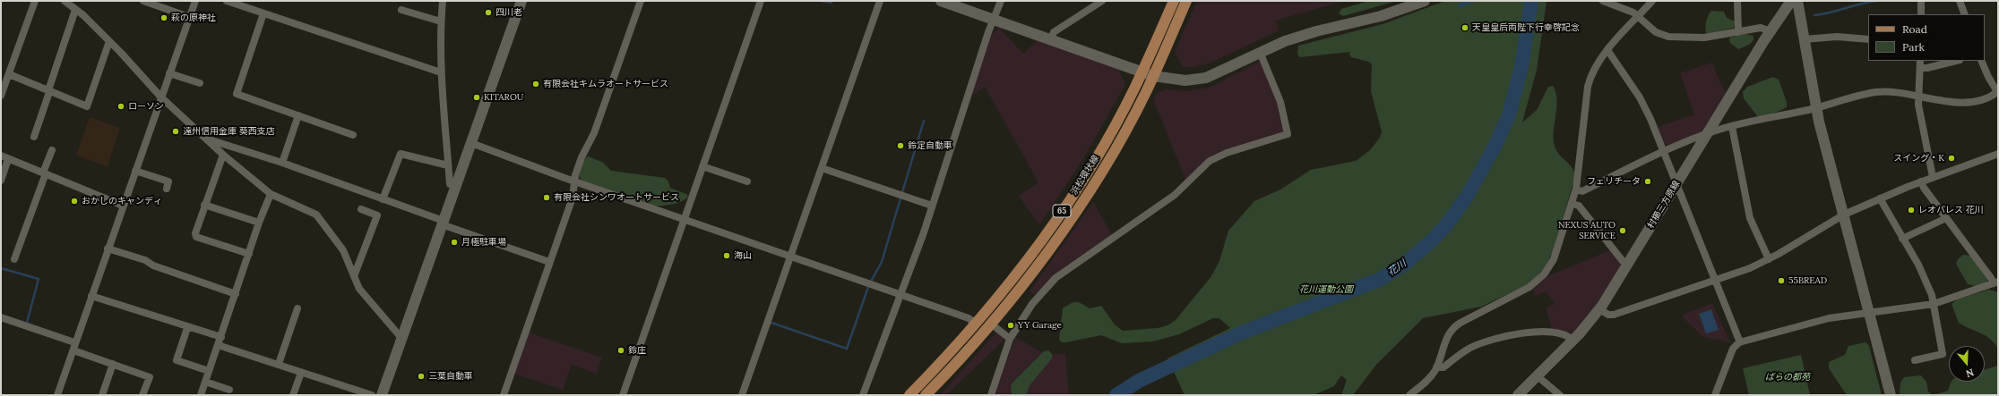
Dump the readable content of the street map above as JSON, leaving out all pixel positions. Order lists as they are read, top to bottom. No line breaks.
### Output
{"streets":{"main road":["浜松環状線","65"],"street":["村櫛三方原線"]},"water":["花川"],"parks":["花川運動公園","ばらの都苑"],"places":["四川老","萩の原神社","天皇皇后両陛下行幸啓記念","有限会社キムラオートサービス","KITAROU","ローソン","遠州信用金庫 葵西支店","鈴定自動車","スイング・K","フェリチータ","有限会社シンワオートサービス","おかしのキャンディ","レオパレス 花川","NEXUS AUTO SERVICE","月極駐車場","海山","55BREAD","YY Garage","鈴庄","三葉自動車"],"legend":["Road","Park"],"north":"bottom"}
